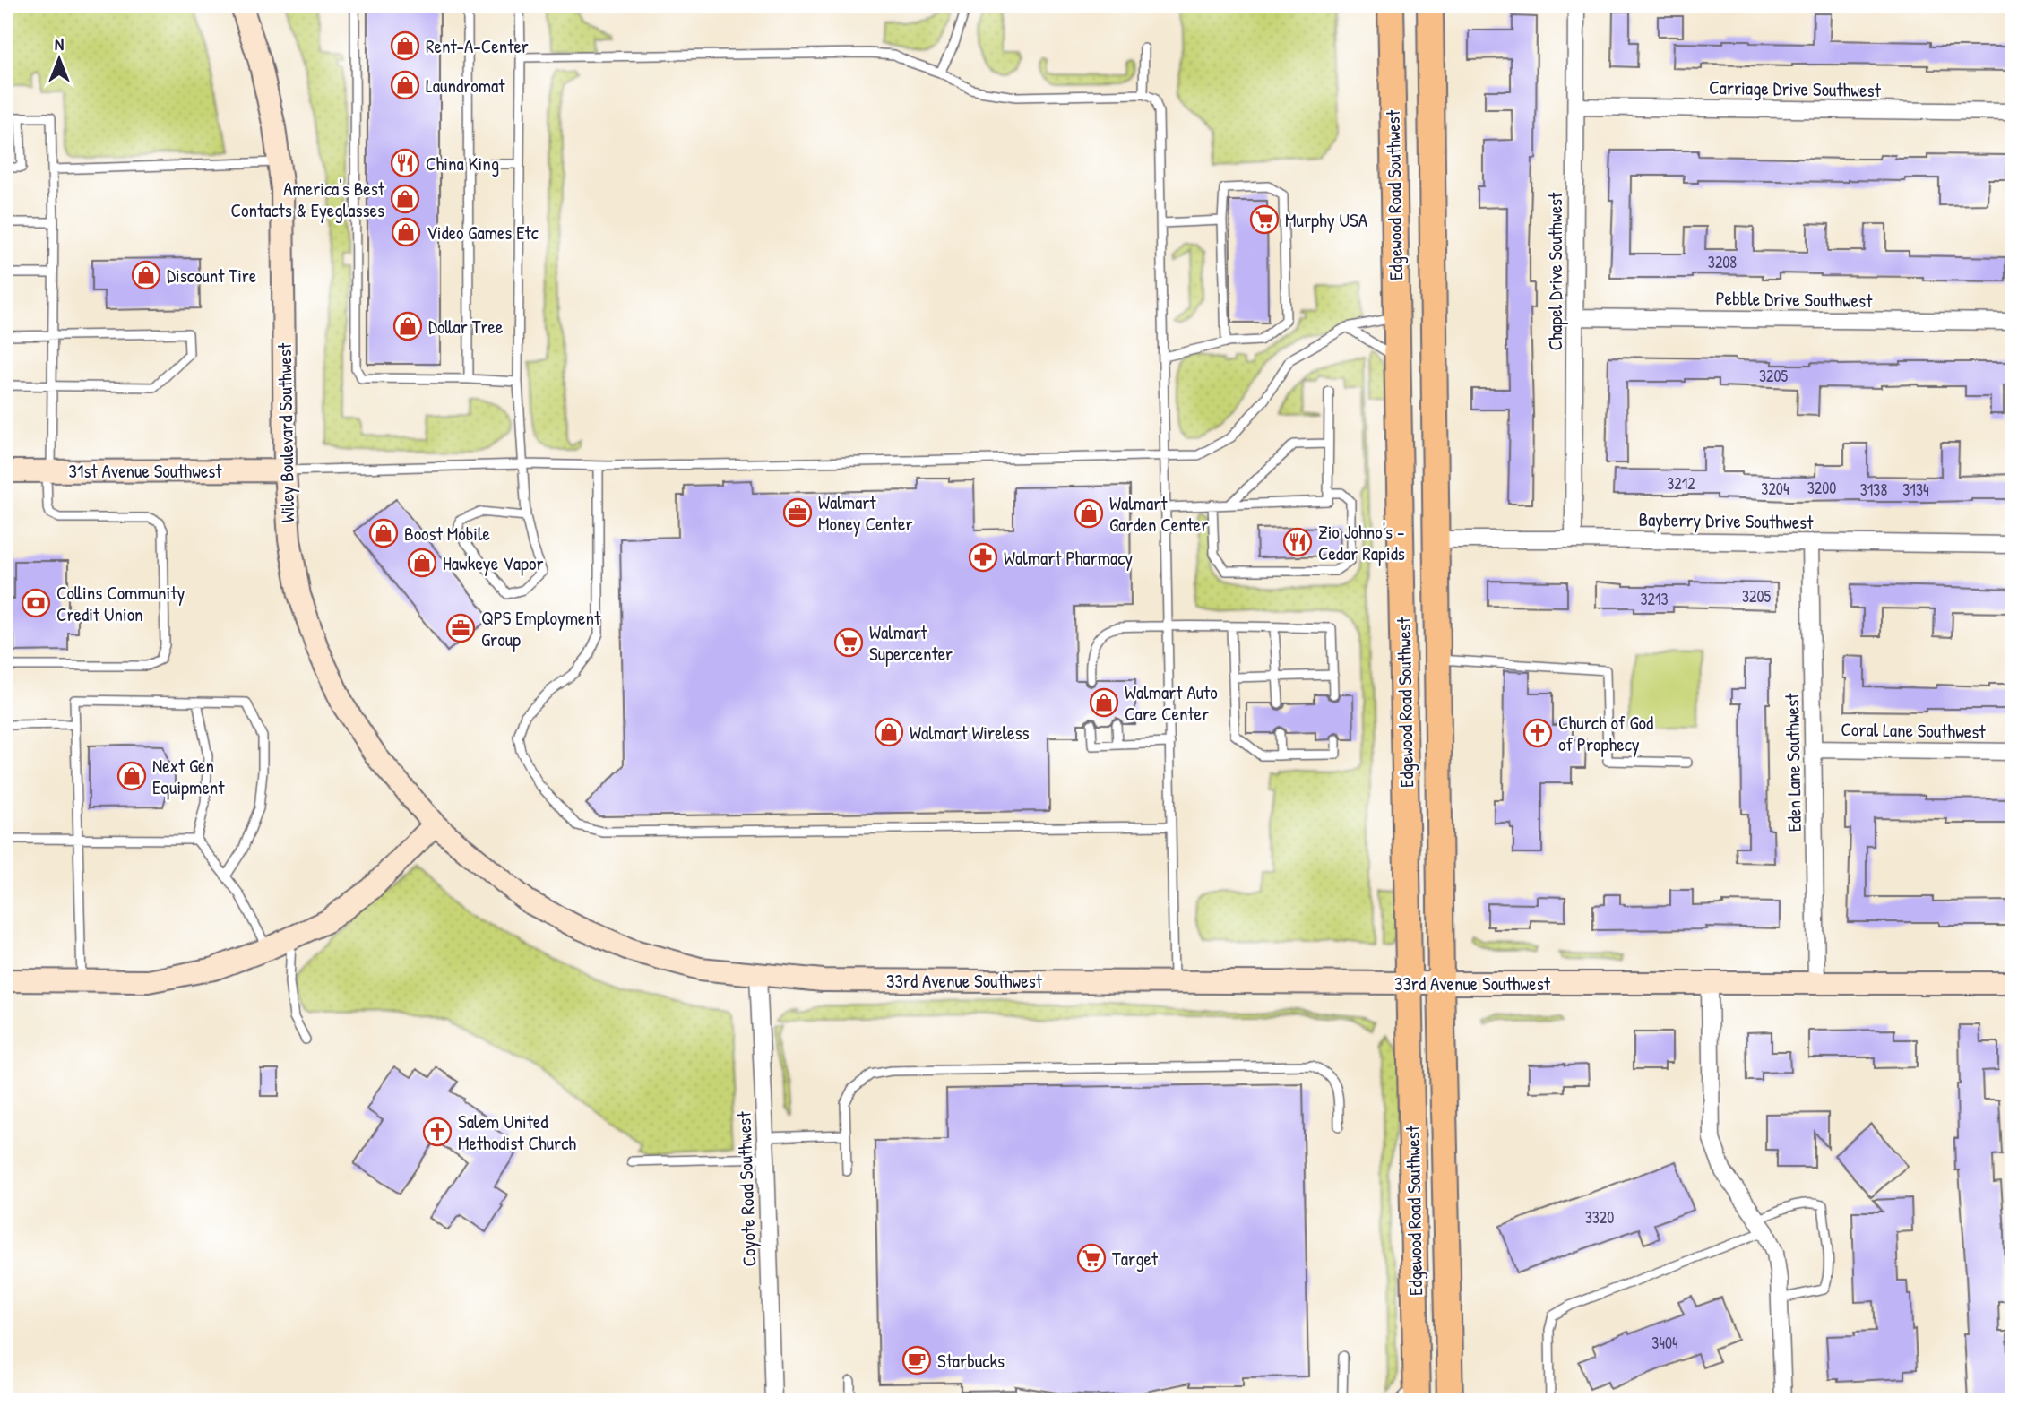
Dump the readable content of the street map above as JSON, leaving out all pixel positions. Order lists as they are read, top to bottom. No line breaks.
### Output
{"streets":{"main road":["Edgewood Road Southwest"],"street":["Carriage Drive Southwest","Chapel Drive Southwest","Pebble Drive Southwest","Wiley Boulevard Southwest","31st Avenue Southwest","Bayberry Drive Southwest","Coral Lane Southwest","Eden Lane Southwest","33rd Avenue Southwest","Coyote Road Southwest"]},"crossings":[["Carriage Drive Southwest","Chapel Drive Southwest"],["Edgewood Road Southwest","Bayberry Drive Southwest"],["Edgewood Road Southwest","33rd Avenue Southwest"],["Chapel Drive Southwest","Pebble Drive Southwest"],["Chapel Drive Southwest","Bayberry Drive Southwest"],["Wiley Boulevard Southwest","31st Avenue Southwest"],["Wiley Boulevard Southwest","33rd Avenue Southwest"],["Bayberry Drive Southwest","Eden Lane Southwest"],["Coral Lane Southwest","Eden Lane Southwest"],["Eden Lane Southwest","33rd Avenue Southwest"],["33rd Avenue Southwest","Coyote Road Southwest"]],"places":{"shop":["Rent-A-Center","Laundromat","America's Best Contacts & Eyeglasses","Video Games Etc","Discount Tire","Dollar Tree","Walmart Garden Center","Boost Mobile","Hawkeye Vapor","Walmart Auto Care Center","Walmart Wireless","Next Gen Equipment"],"restaurant":["China King","Zio Johno's - Cedar Rapids"],"supermarket":["Murphy USA","Walmart Supercenter","Target"],"office":["Walmart Money Center","QPS Employment Group"],"pharmacy":["Walmart Pharmacy"],"bank":["Collins Community Credit Union"],"church":["Church of God of Prophecy","Salem United Methodist Church"],"cafe":["Starbucks"]},"house_numbers":["3208","3205","3212","3200","3204","3138","3134","3205","3213","3320","3404"],"north":"top"}
